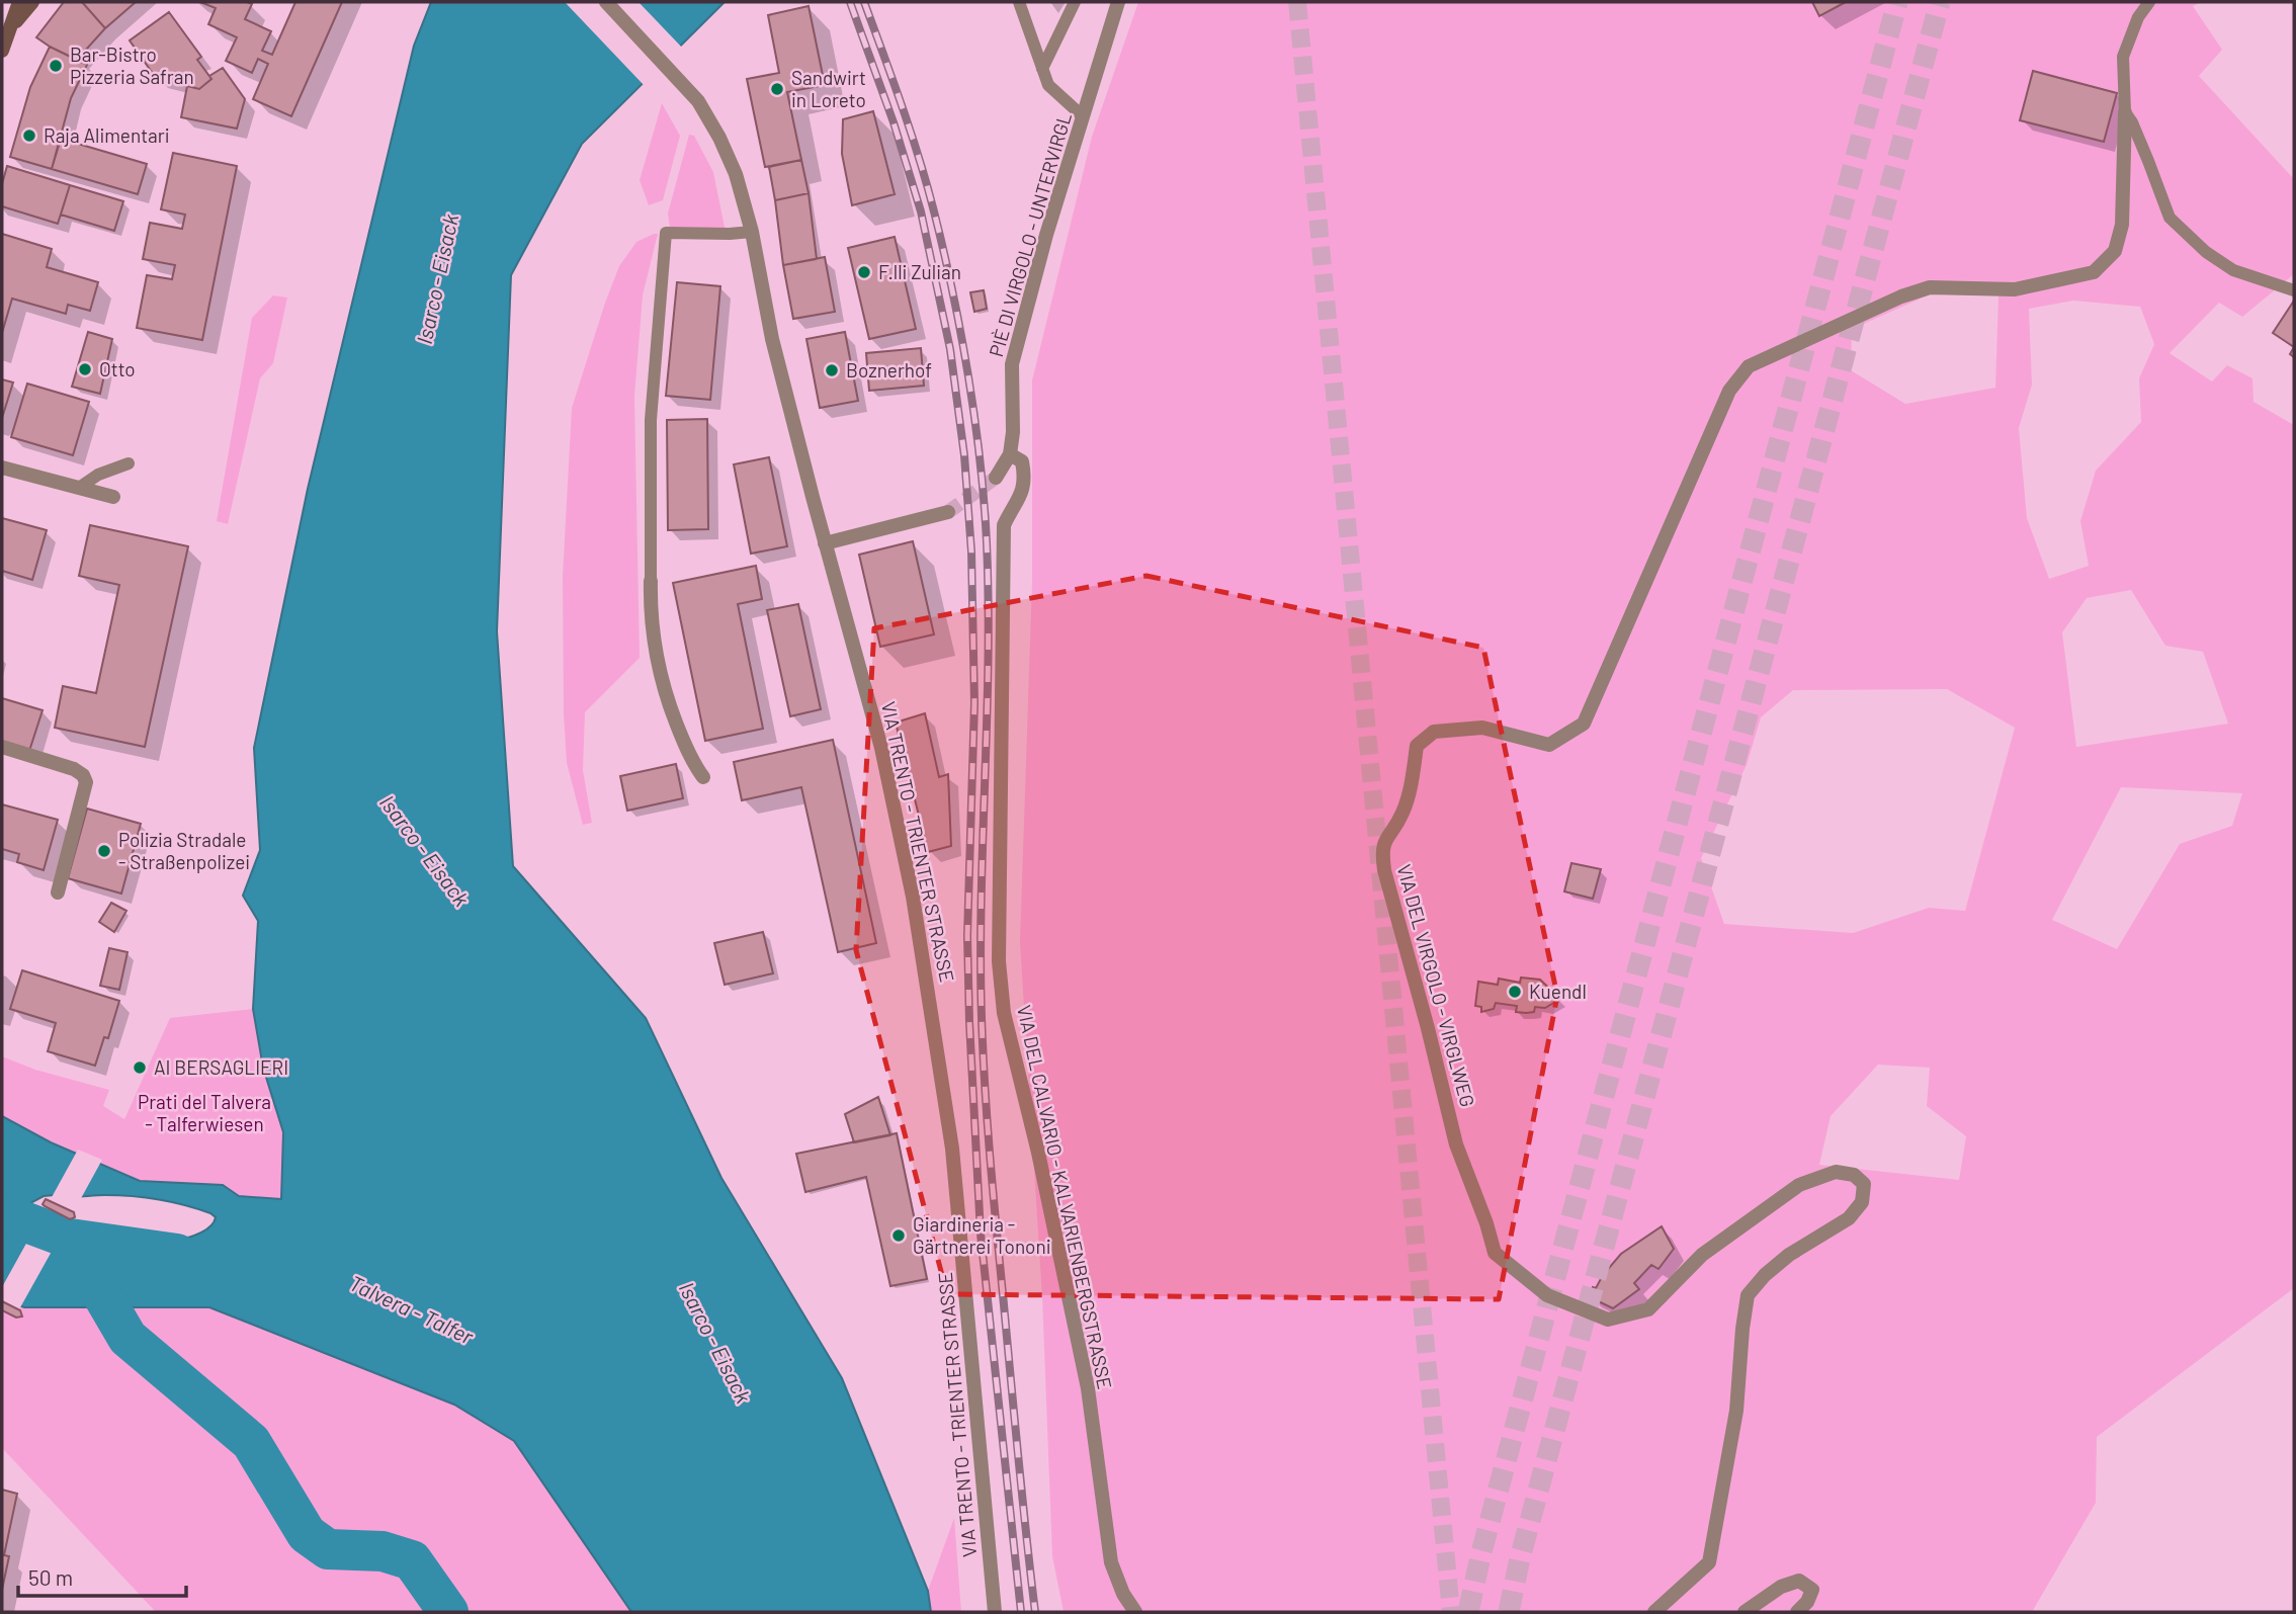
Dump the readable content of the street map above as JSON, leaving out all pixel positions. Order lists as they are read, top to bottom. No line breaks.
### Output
{"streets":{"street":["PIÈ DI VIRGOLO - UNTERVIRGL","VIA TRENTO - TRIENTER STRASSE","VIA DEL VIRGOLO - VIRGLWEG","VIA DEL CALVARIO - KALVARIENBERGSTRASSE"]},"crossings":[["PIÈ DI VIRGOLO - UNTERVIRGL","VIA DEL CALVARIO - KALVARIENBERGSTRASSE"]],"water":["Isarco - Eisack","Talvera - Talfer"],"parks":["Prati del Talvera - Talferwiesen"],"places":["Bar-Bistro Pizzeria Safran","Sandwirt in Loreto","Raja Alimentari","F.lli Zulian","Otto","Boznerhof","Polizia Stradale - Straßenpolizei","Kuendl","AI BERSAGLIERI","Giardineria - Gärtnerei Tononi"],"scale_bar":"50 m"}
